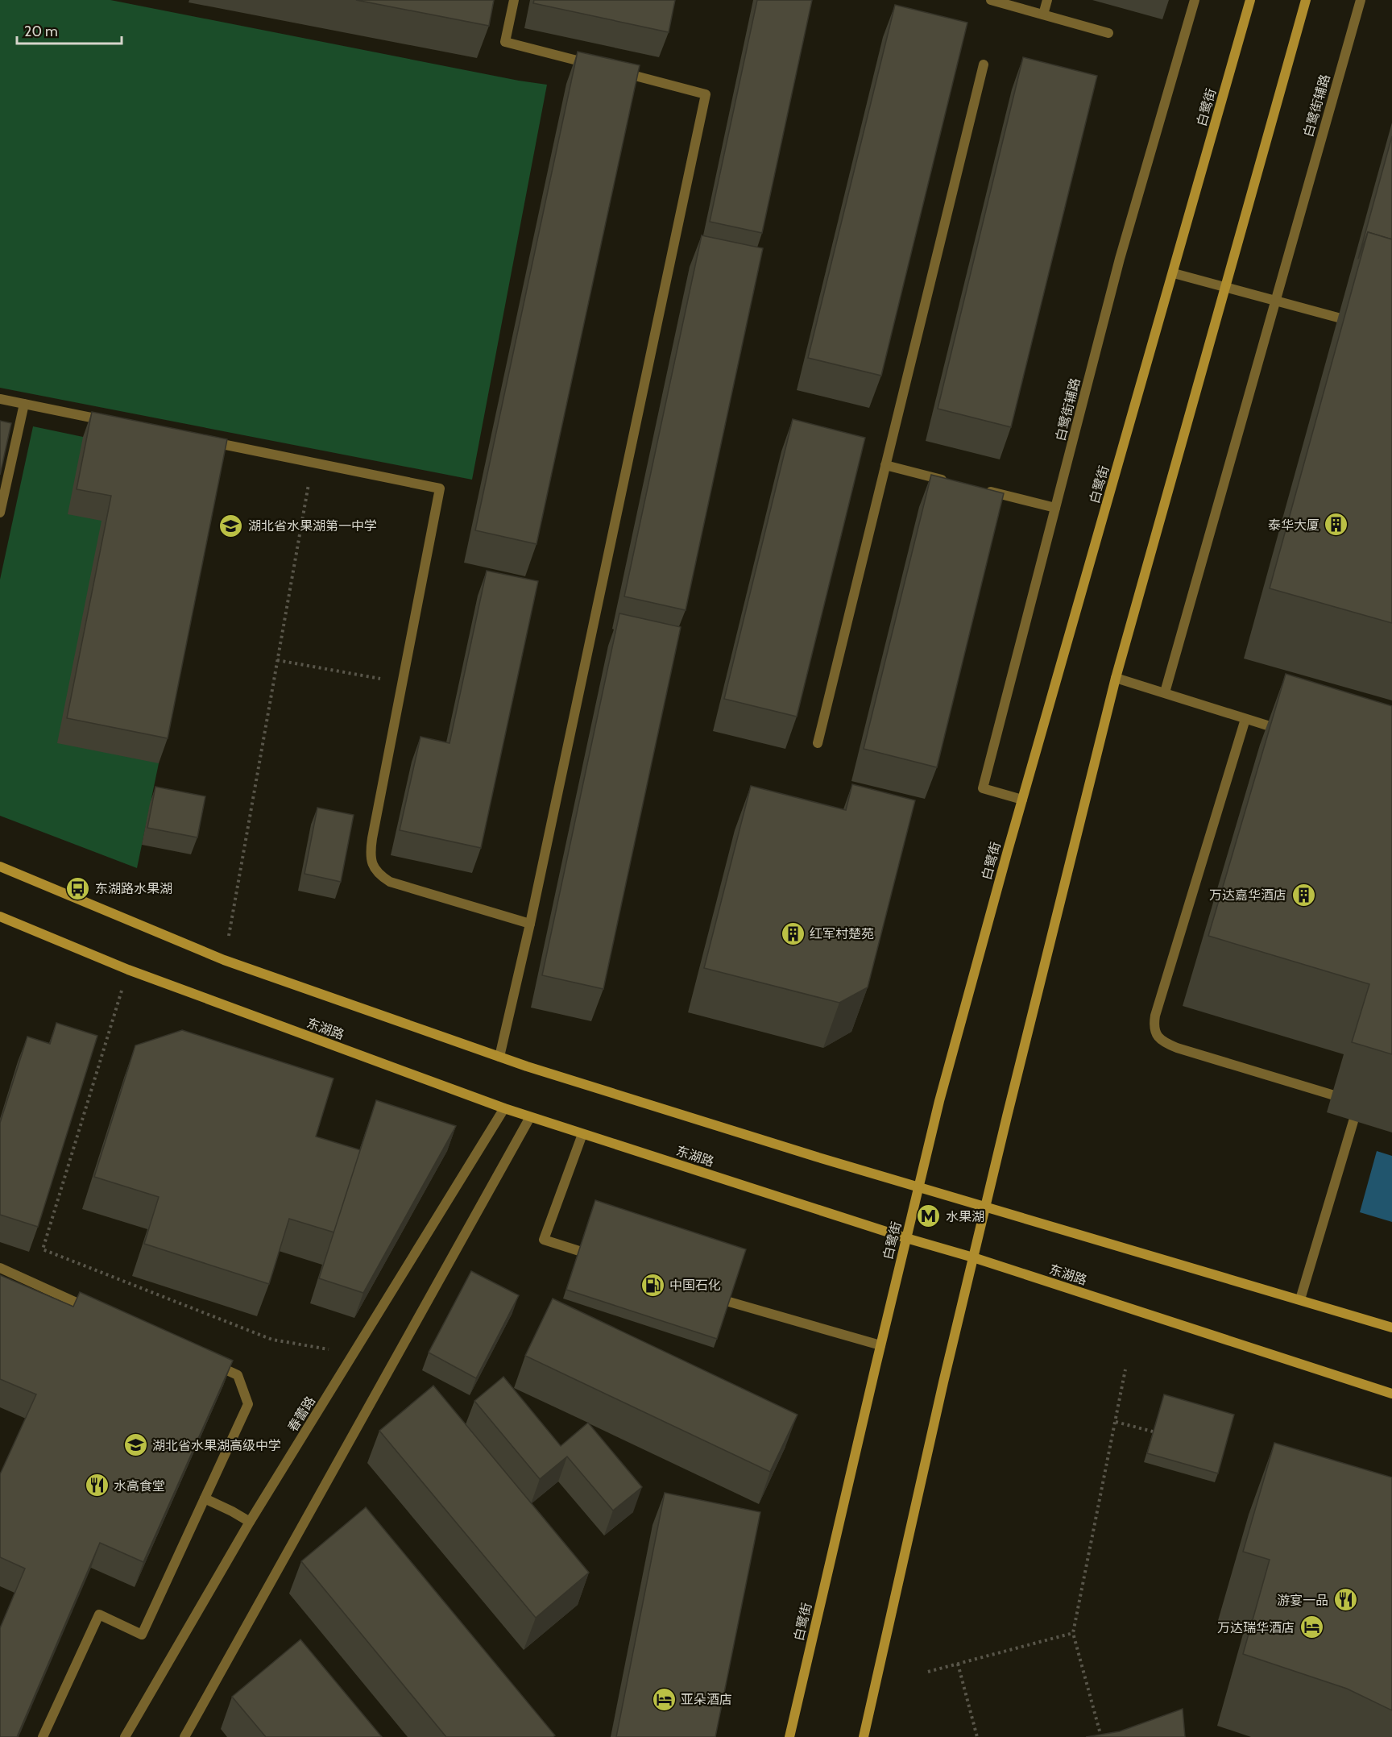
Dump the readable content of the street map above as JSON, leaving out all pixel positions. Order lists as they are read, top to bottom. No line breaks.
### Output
{"streets":{"main road":["白鹭街","东湖路"],"street":["白鹭街辅路","春蕾路"]},"crossings":[["白鹭街辅路","白鹭街"],["白鹭街","东湖路"],["东湖路","春蕾路"]],"places":{"building":["泰华大厦","万达嘉华酒店","红军村楚苑"],"school or university":["湖北省水果湖第一中学","湖北省水果湖高级中学"],"bus stop":["东湖路水果湖"],"metro station":["水果湖"],"fuel station":["中国石化"],"restaurant":["水高食堂","游宴一品"],"hotel":["万达瑞华酒店","亚朵酒店"]},"scale_bar":"20 m"}
